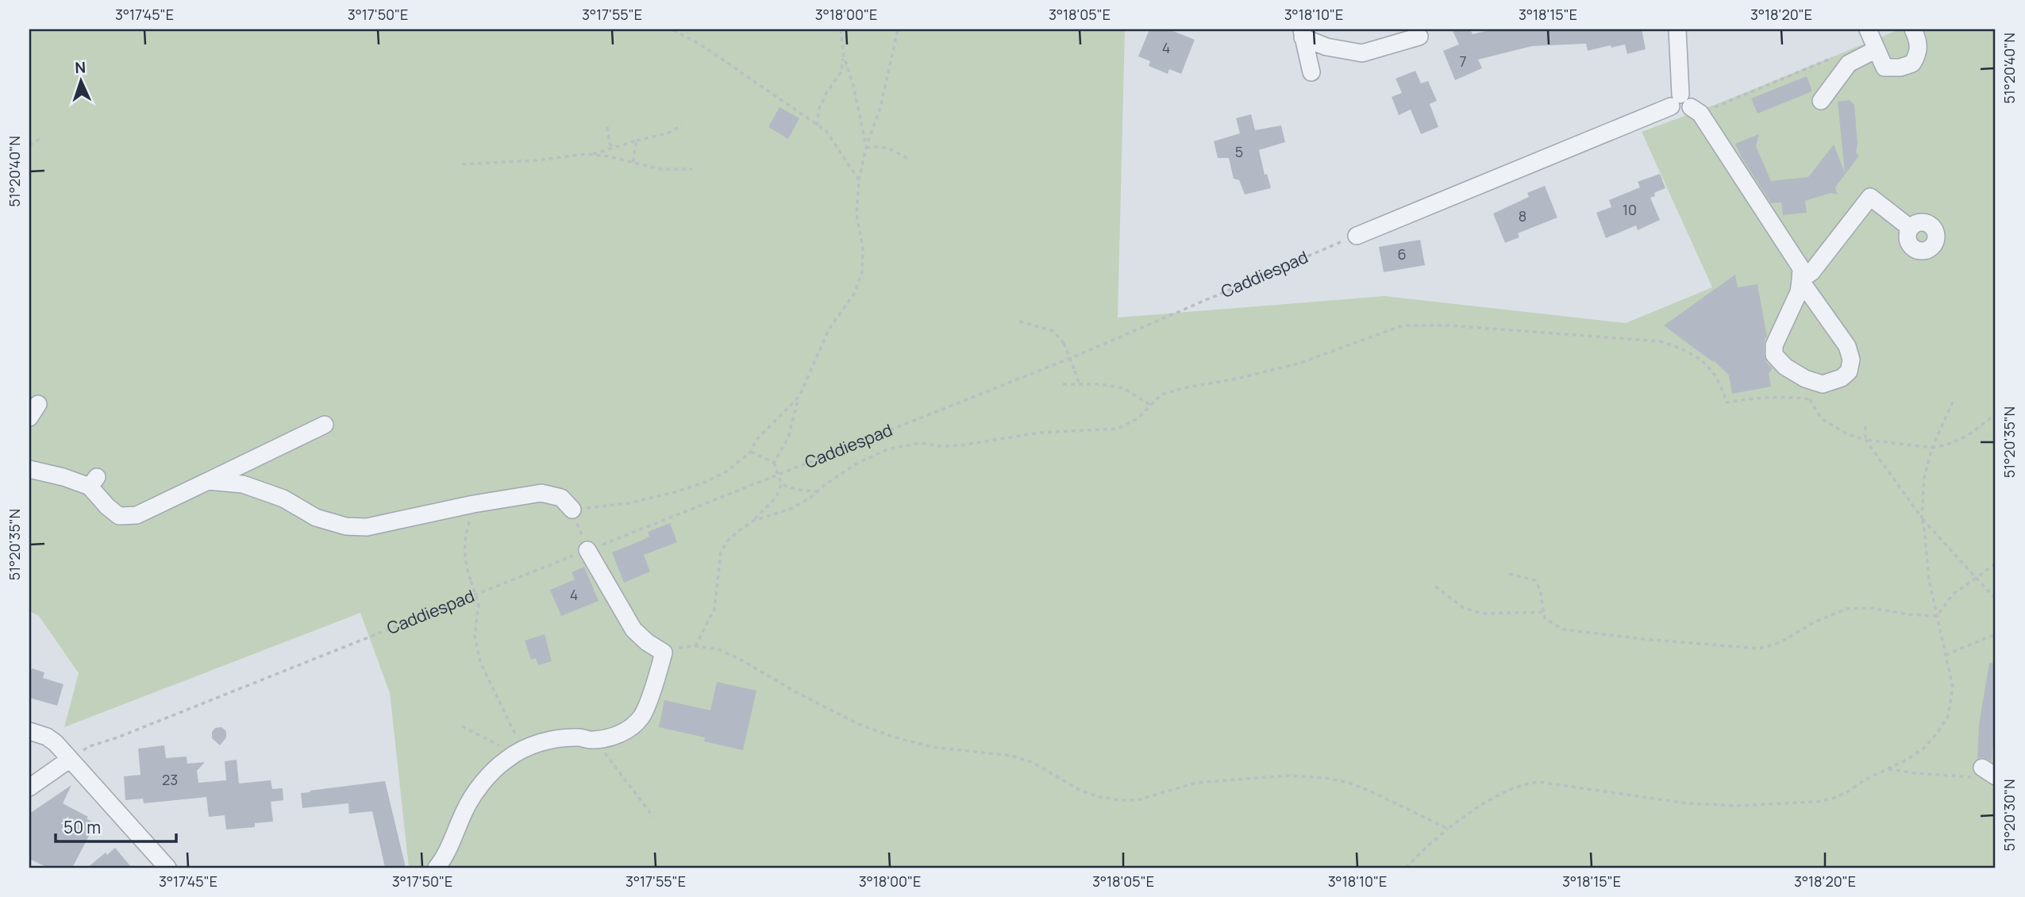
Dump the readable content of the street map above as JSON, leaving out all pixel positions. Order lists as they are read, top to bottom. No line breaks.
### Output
{"streets":{"path":["Caddiespad"]},"house_numbers":["4","7","5","10","8","6","4","23"],"scale_bar":"50 m","north":"top","coordinates":["3°17'45\"E","3°17'50\"E","3°17'55\"E","3°18'00\"E","3°18'05\"E","3°18'10\"E","3°18'15\"E","3°18'20\"E","51°20'40\"N","51°20'35\"N","51°20'30\"N"]}
